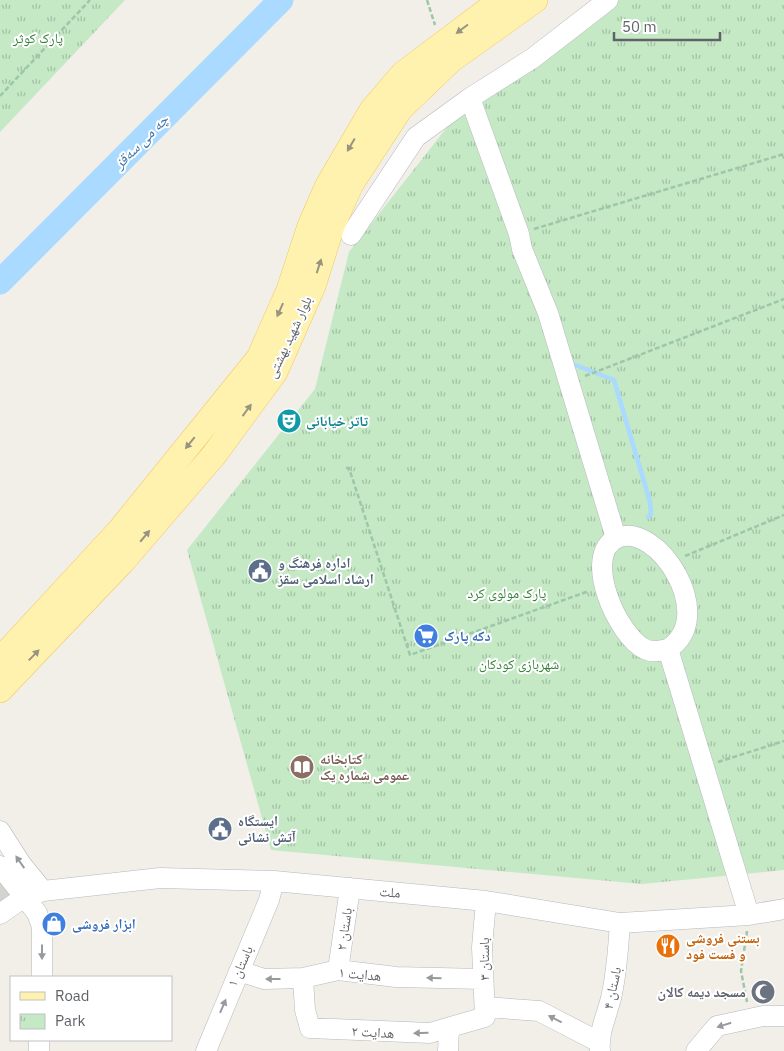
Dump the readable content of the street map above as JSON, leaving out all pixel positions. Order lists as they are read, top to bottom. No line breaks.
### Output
{"streets":{"main road":["بلوار شهید بهشتی"],"street":["ملت","باستان ۲","باستان ۳","باستان ۱","هدایت ۱","باستان ۴","هدایت ۲"]},"crossings":[["ملت","باستان ۲"],["ملت","باستان ۳"],["ملت","باستان ۱"],["ملت","باستان ۴"],["باستان ۲","هدایت ۱"],["باستان ۳","هدایت ۱"],["باستان ۳","هدایت ۲"],["باستان ۱","هدایت ۱"],["هدایت ۱","هدایت ۲"]],"one_way":["باستان ۱","هدایت ۱","هدایت ۲"],"water":["چە می سەقز"],"parks":["پارک کوثر","پارک مولوی کرد","شهربازی کودکان"],"places":{"theatre":["تاتر خیابانی"],"public building":["اداره فرهنگ و ارشاد اسلامی سقز","ایستگاه آتش نشانی"],"supermarket":["دکه پارک"],"library":["کتابخانه عمومی شماره یک"],"shop":["ابزار فروشی"],"restaurant":["بستنی فروشی و فست فود"],"mosque":["مسجد دیمه کالان"]},"legend":["Road","Park"],"scale_bar":"50 m"}
